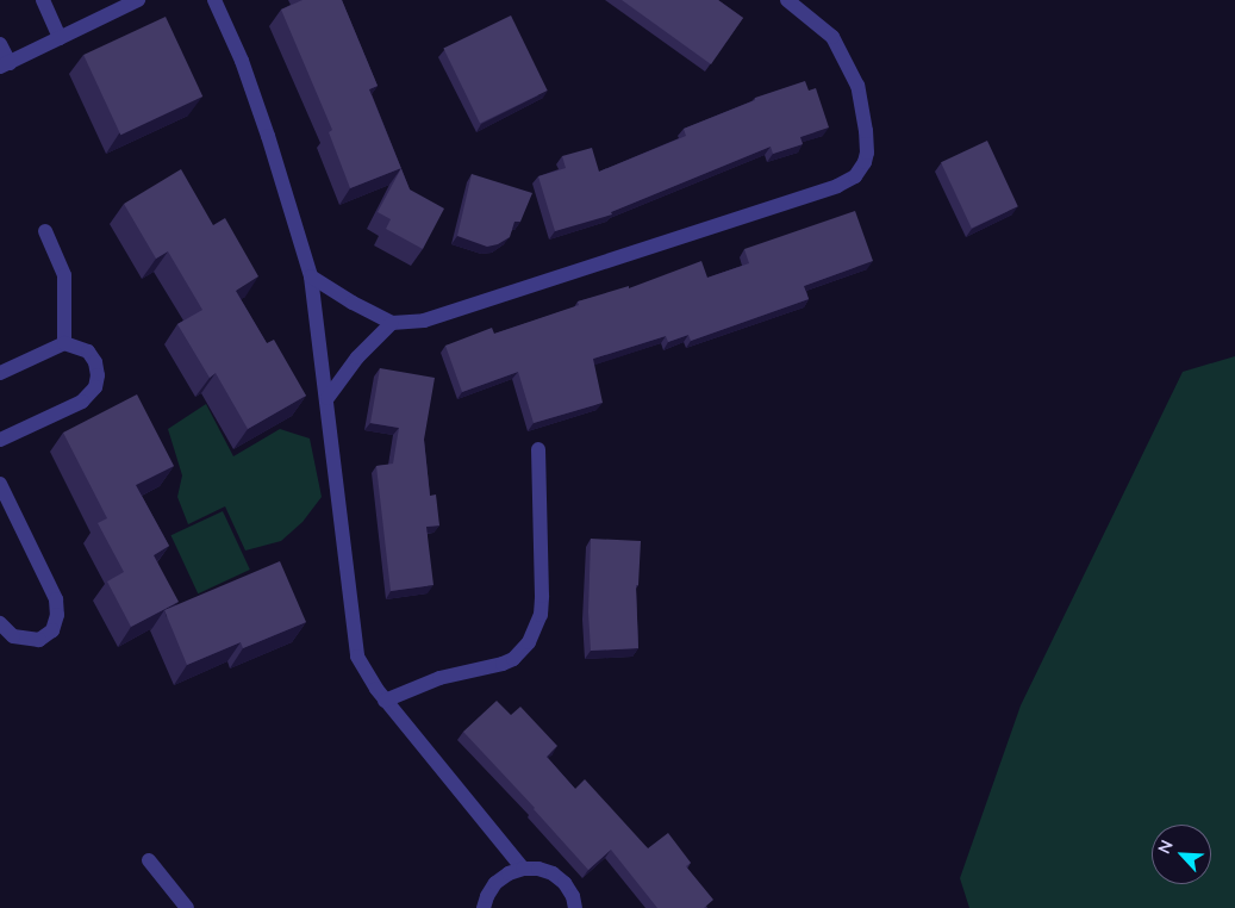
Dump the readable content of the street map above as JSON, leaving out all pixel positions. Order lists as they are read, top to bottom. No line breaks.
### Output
{"north":"top left"}
